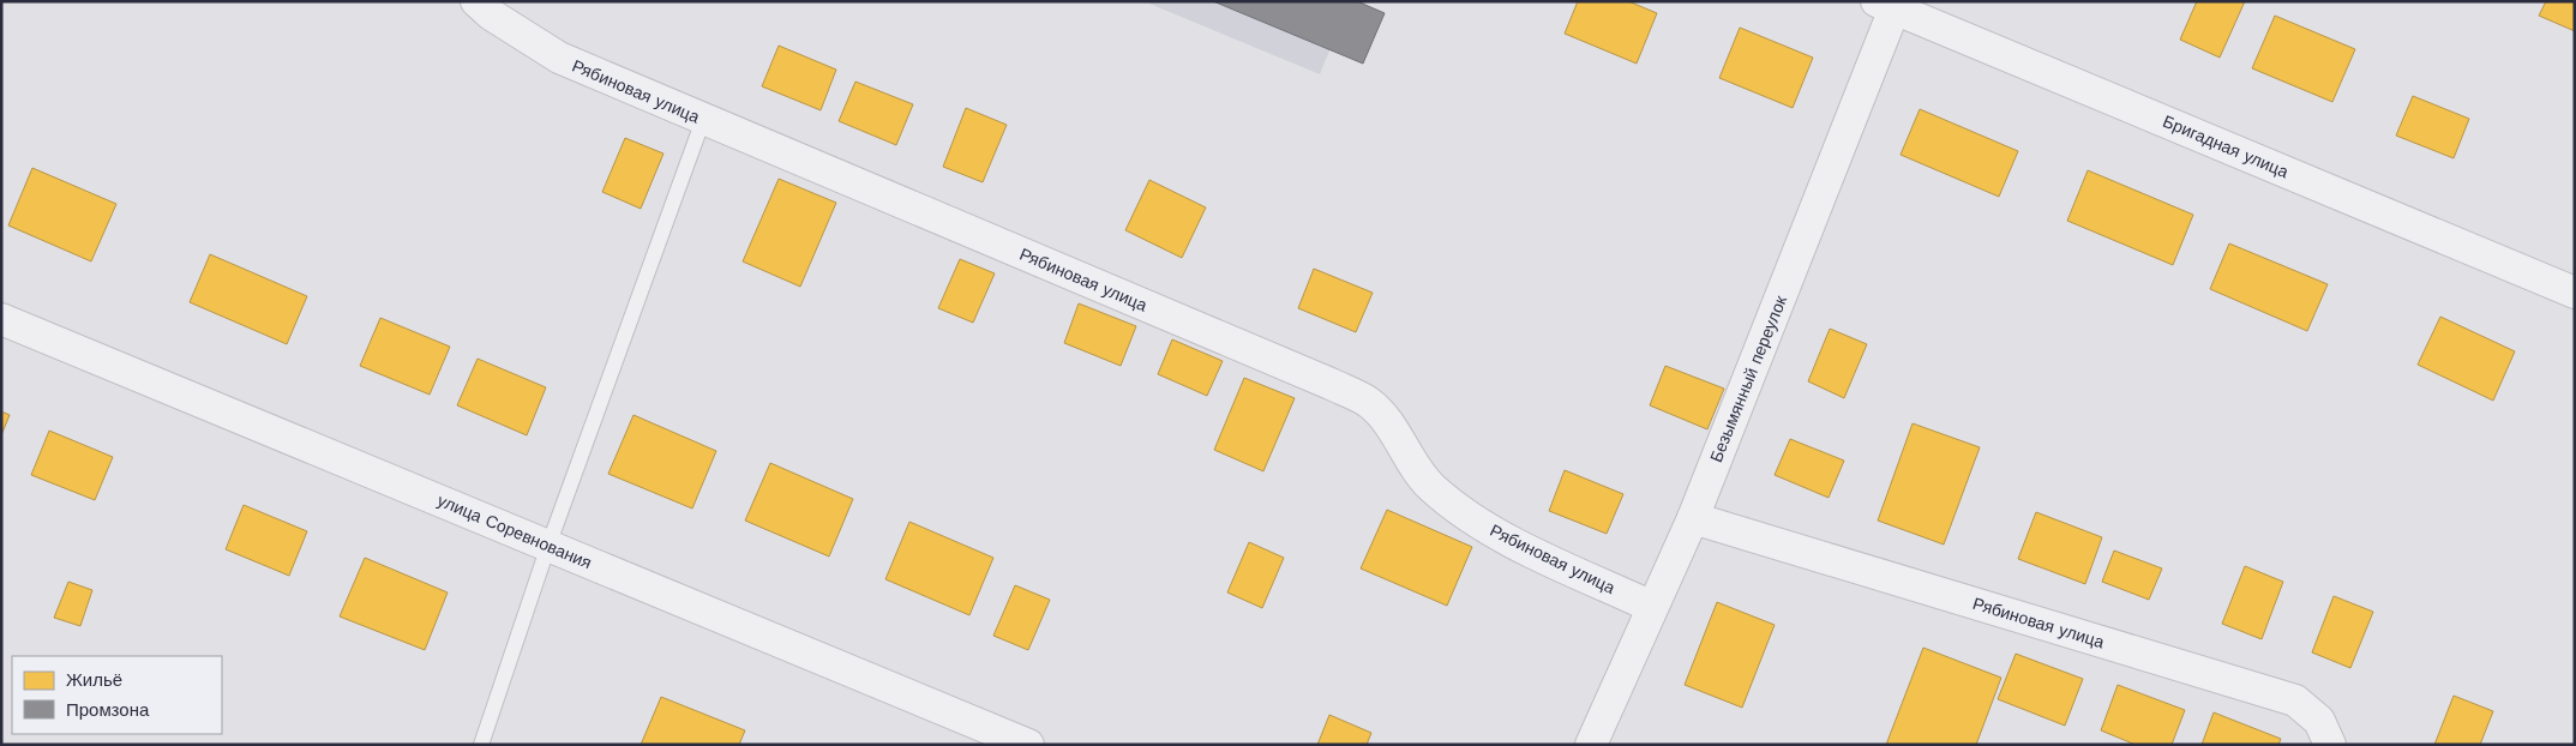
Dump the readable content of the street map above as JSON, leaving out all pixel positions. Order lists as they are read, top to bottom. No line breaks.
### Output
{"streets":{"street":["Рябиновая улица","Бригадная улица","Безымянный переулок","улица Соревнования"]},"crossings":[["Рябиновая улица","Безымянный переулок"],["Бригадная улица","Безымянный переулок"]],"legend":["Жильё","Промзона"]}
